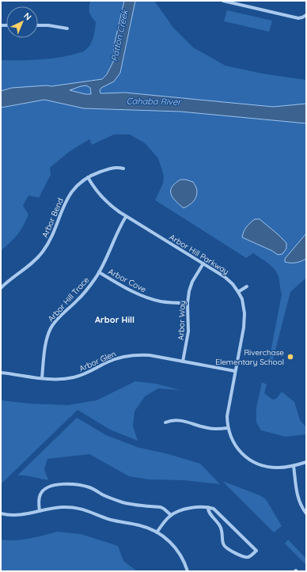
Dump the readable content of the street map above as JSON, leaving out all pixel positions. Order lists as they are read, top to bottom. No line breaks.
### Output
{"streets":{"street":["Arbor Bend","Arbor Hill Parkway","Arbor Cove","Arbor Hill Trace","Arbor Way","Arbor Glen"]},"crossings":[["Arbor Bend","Arbor Hill Parkway"],["Arbor Hill Parkway","Arbor Hill Trace"],["Arbor Hill Parkway","Arbor Way"],["Arbor Hill Parkway","Arbor Glen"],["Arbor Cove","Arbor Hill Trace"],["Arbor Cove","Arbor Way"],["Arbor Hill Trace","Arbor Glen"],["Arbor Way","Arbor Glen"]],"districts":["Arbor Hill"],"water":["Patton Creek","Cahaba River"],"places":["Riverchase Elementary School"],"north":"top right"}
